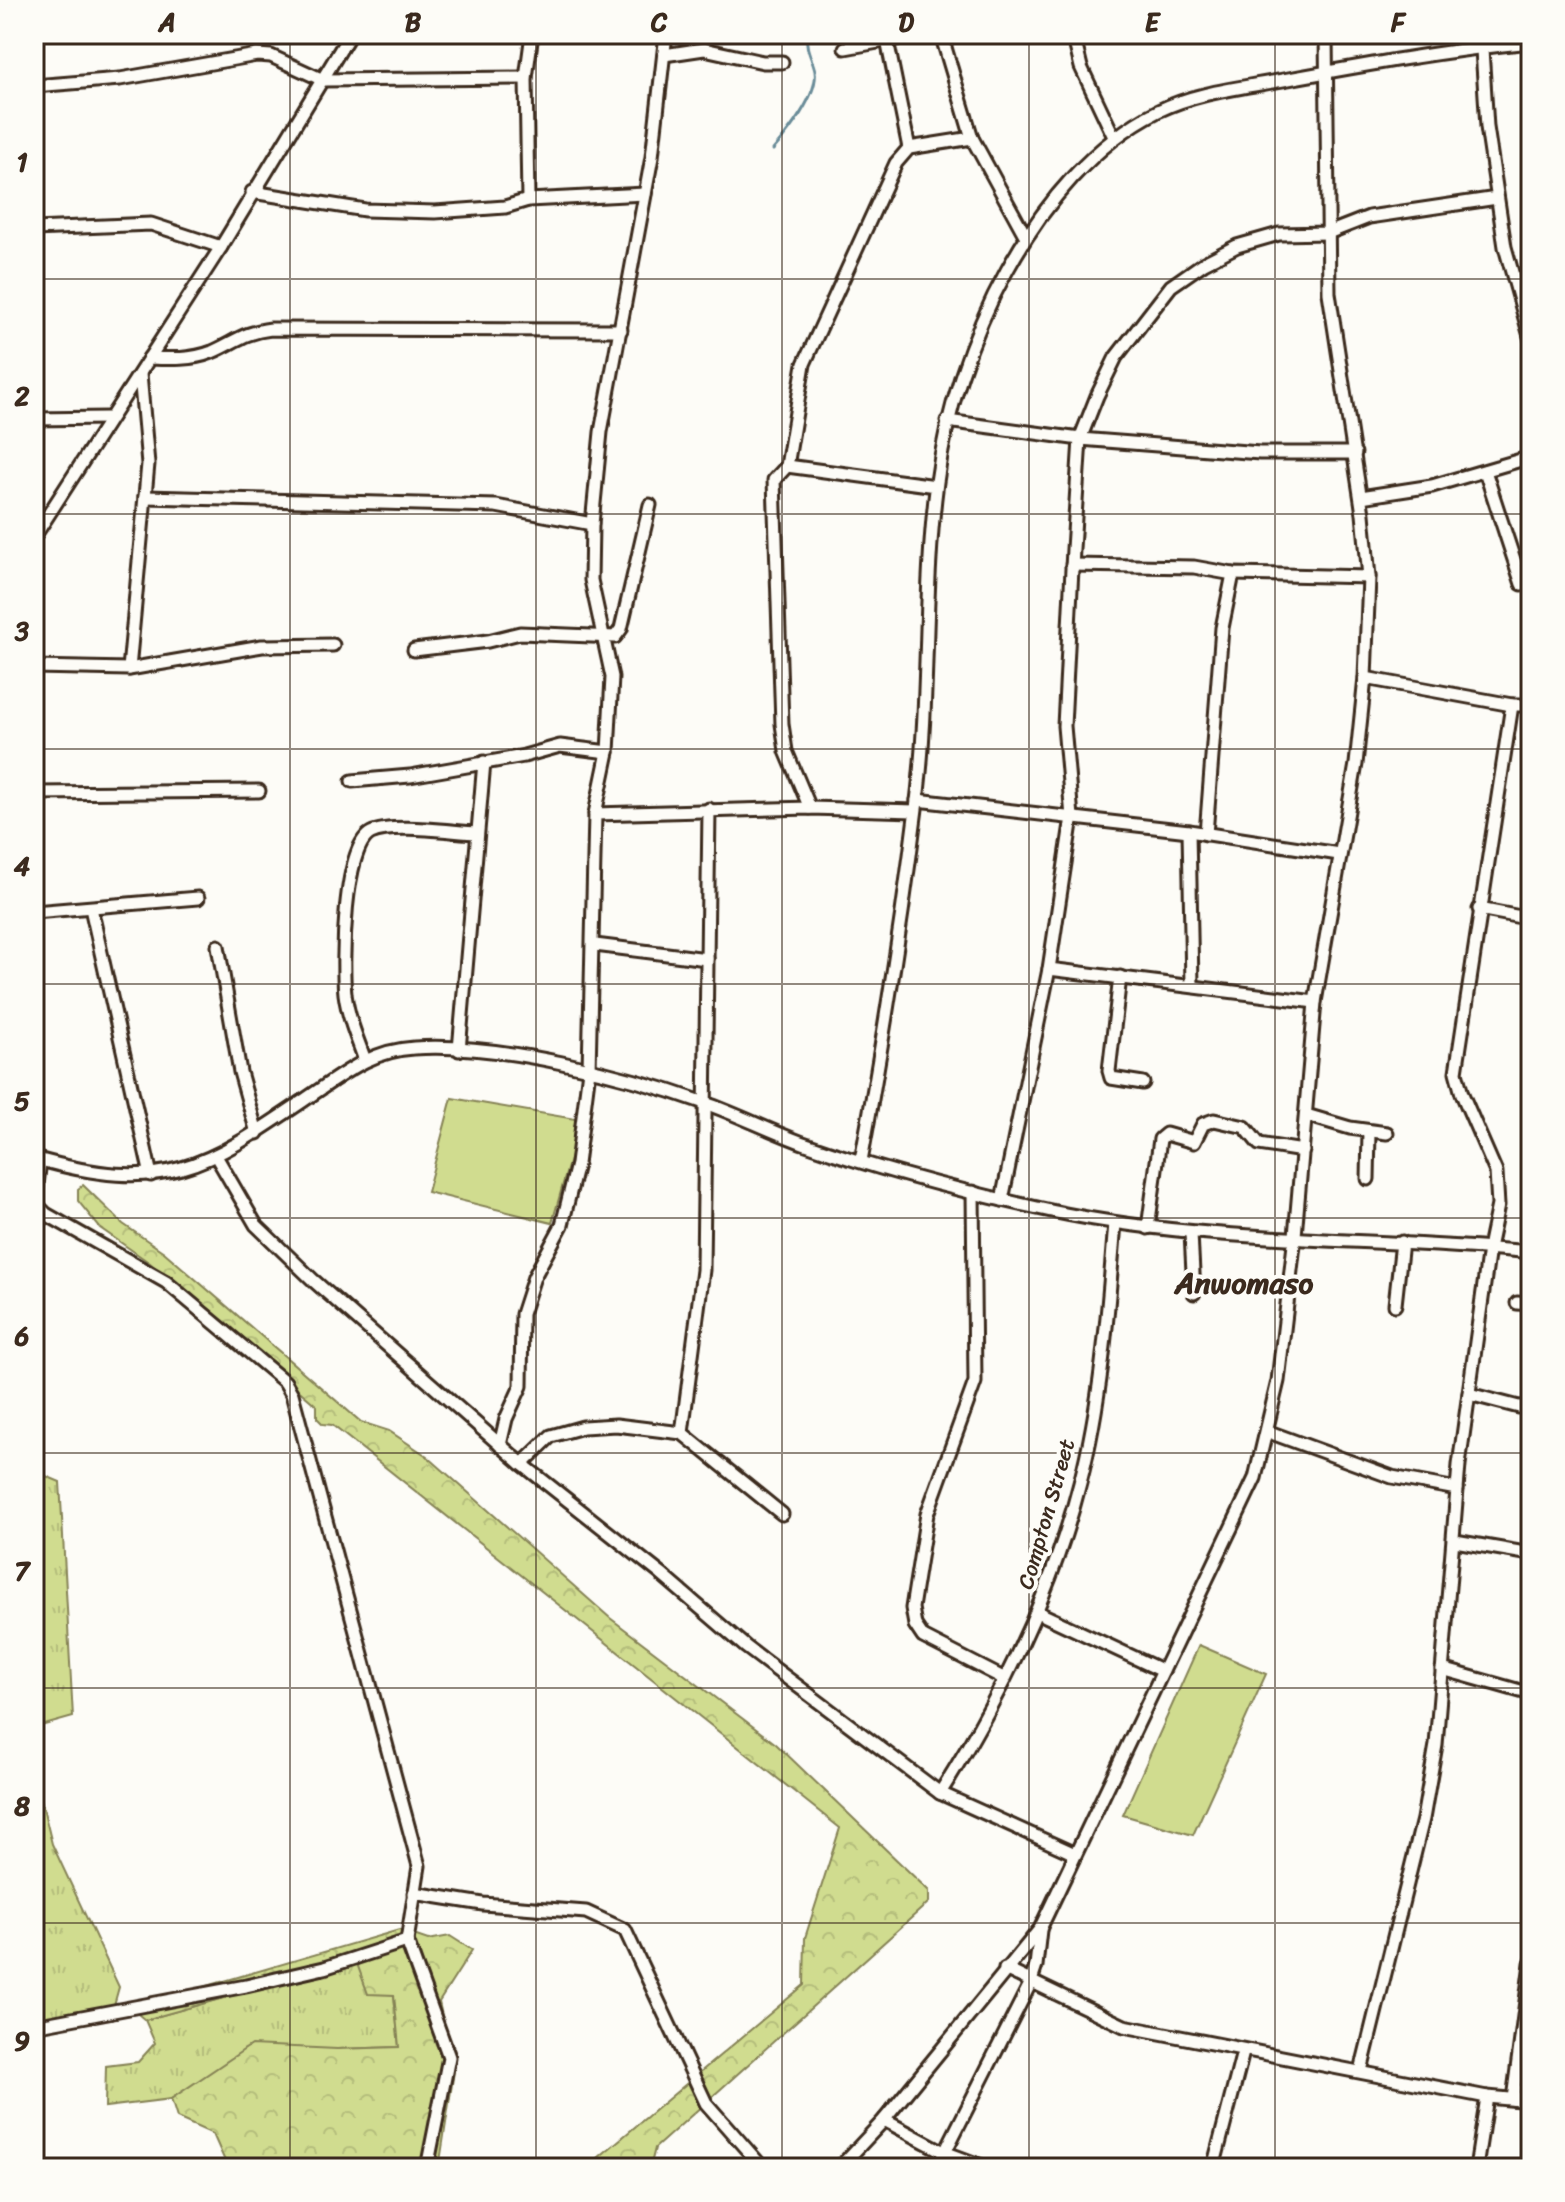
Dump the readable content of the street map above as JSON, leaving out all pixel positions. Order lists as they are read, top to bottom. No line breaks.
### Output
{"streets":{"street":["Compton Street"]},"districts":["Anwomaso"],"grid":{"columns":["A","B","C","D","E","F"],"rows":["1","2","3","4","5","6","7","8","9"]}}
